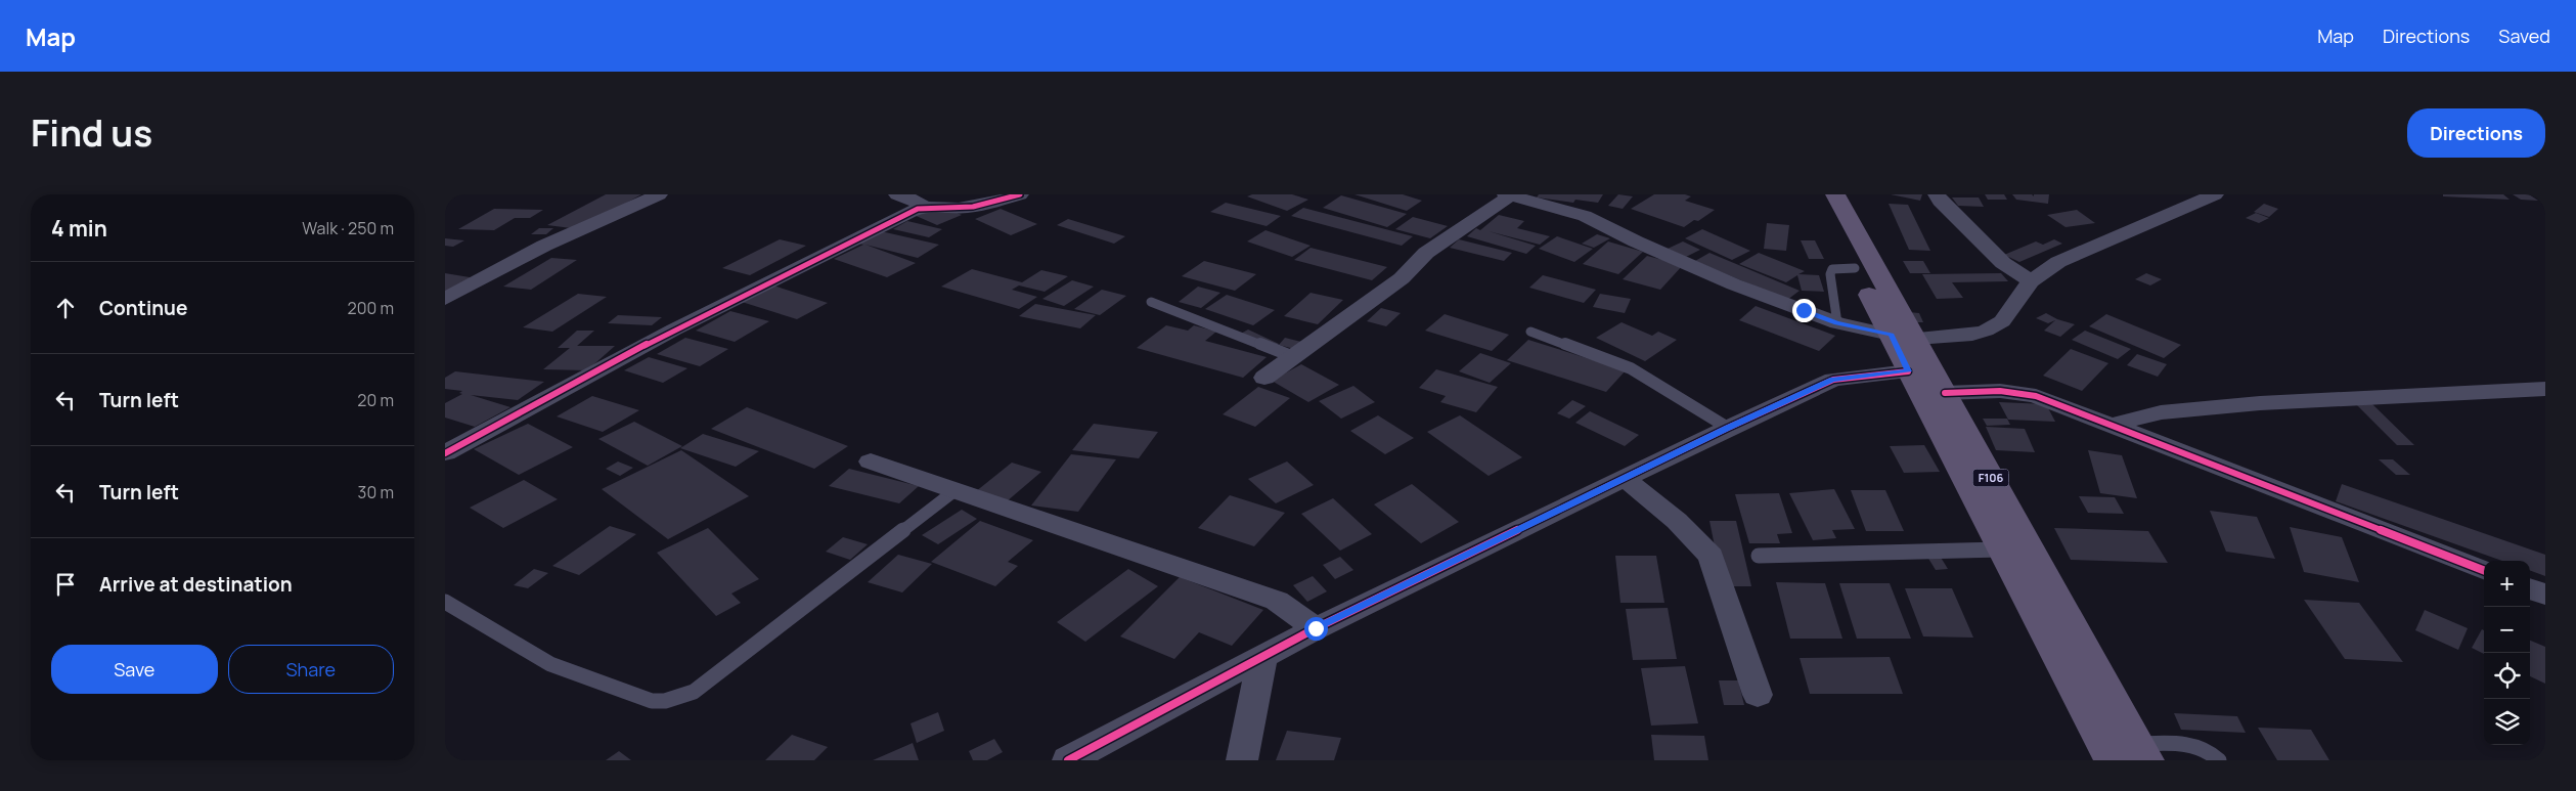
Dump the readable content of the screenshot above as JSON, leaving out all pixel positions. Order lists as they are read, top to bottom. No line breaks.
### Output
{"streets":{"main road":["F106"]},"page":{"header":"Map","nav":["Map","Directions","Saved"],"title":"Find us","buttons":["Directions",["Save","Share"]],"heading":["4 min","Walk · 250 m"],"list":[["Continue","200 m"],["Turn left","20 m"],["Turn left","30 m"],"Arrive at destination"],"map_buttons":["+","−"]}}
